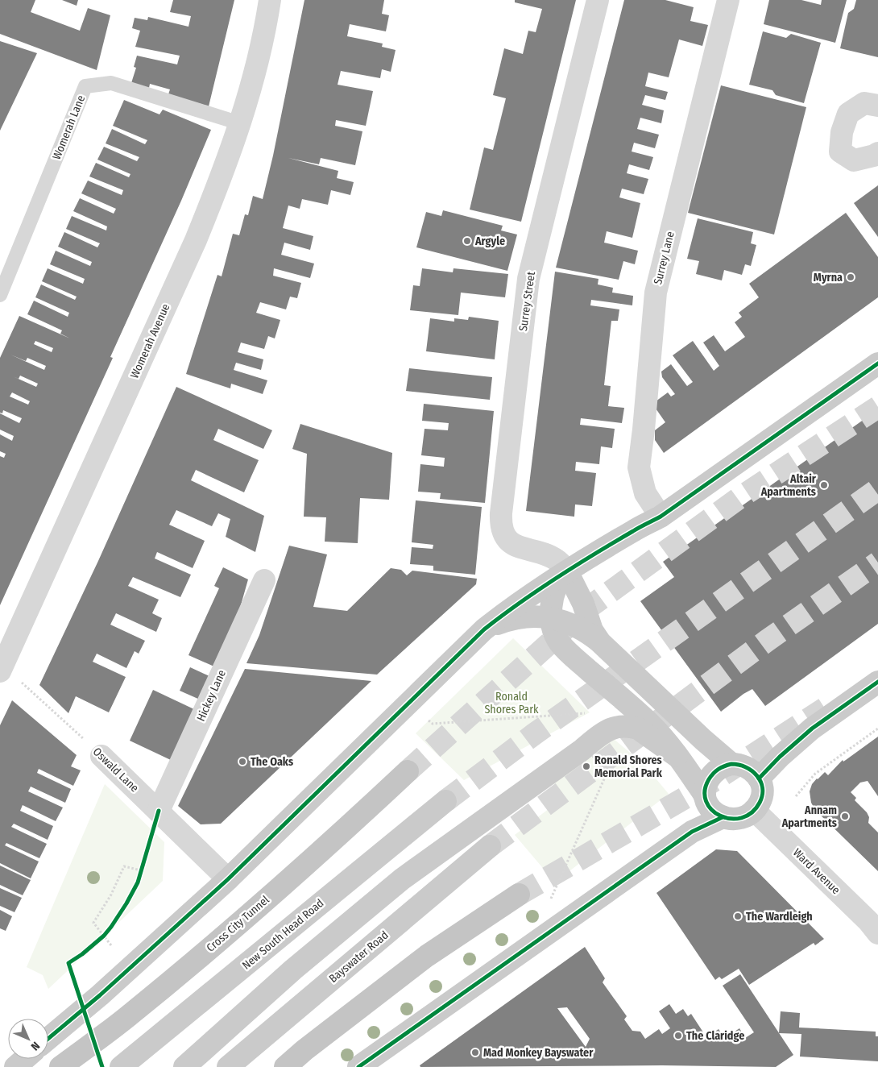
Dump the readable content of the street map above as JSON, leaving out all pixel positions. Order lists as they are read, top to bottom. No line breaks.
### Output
{"streets":{"highway":["Cross City Tunnel"],"main road":["New South Head Road","Bayswater Road"],"street":["Surrey Lane","Surrey Street","Womerah Avenue","Hickey Lane","Oswald Lane","Ward Avenue"],"lane":["Womerah Lane"]},"crossings":[["Womerah Lane","Womerah Avenue"],["Womerah Avenue","Oswald Lane"],["Hickey Lane","Oswald Lane"]],"parks":["Ronald Shores Park"],"places":["Argyle","Myrna","Altair Apartments","The Oaks","Ronald Shores Memorial Park","Annam Apartments","The Wardleigh","The Claridge","Mad Monkey Bayswater"],"north":"bottom right"}
